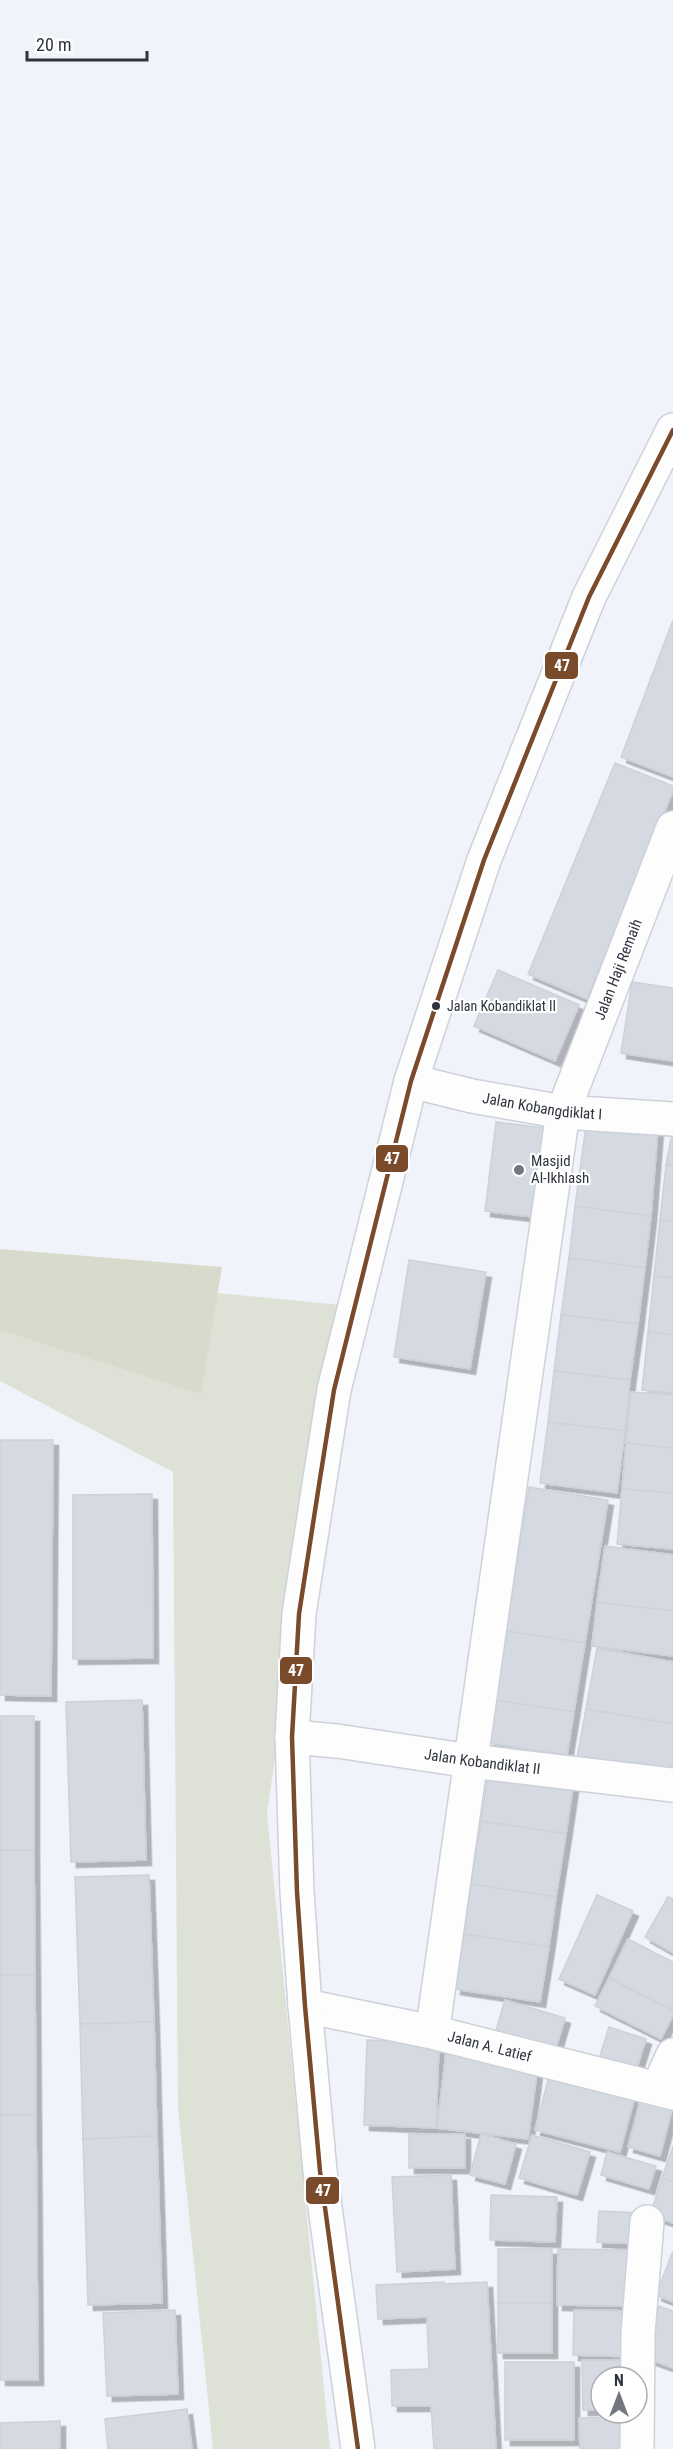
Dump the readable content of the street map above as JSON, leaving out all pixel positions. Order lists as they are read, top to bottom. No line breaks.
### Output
{"streets":{"street":["Jalan Haji Remaih","Jalan Kobangdiklat I","Jalan Kobandiklat II","Jalan A. Latief"]},"crossings":[["Jalan Haji Remaih","Jalan Kobangdiklat I"],["Jalan Haji Remaih","Jalan Kobandiklat II"]],"places":["Jalan Kobandiklat II","Masjid Al-Ikhlash"],"lines":["transit line 47"],"scale_bar":"20 m","north":"top"}
